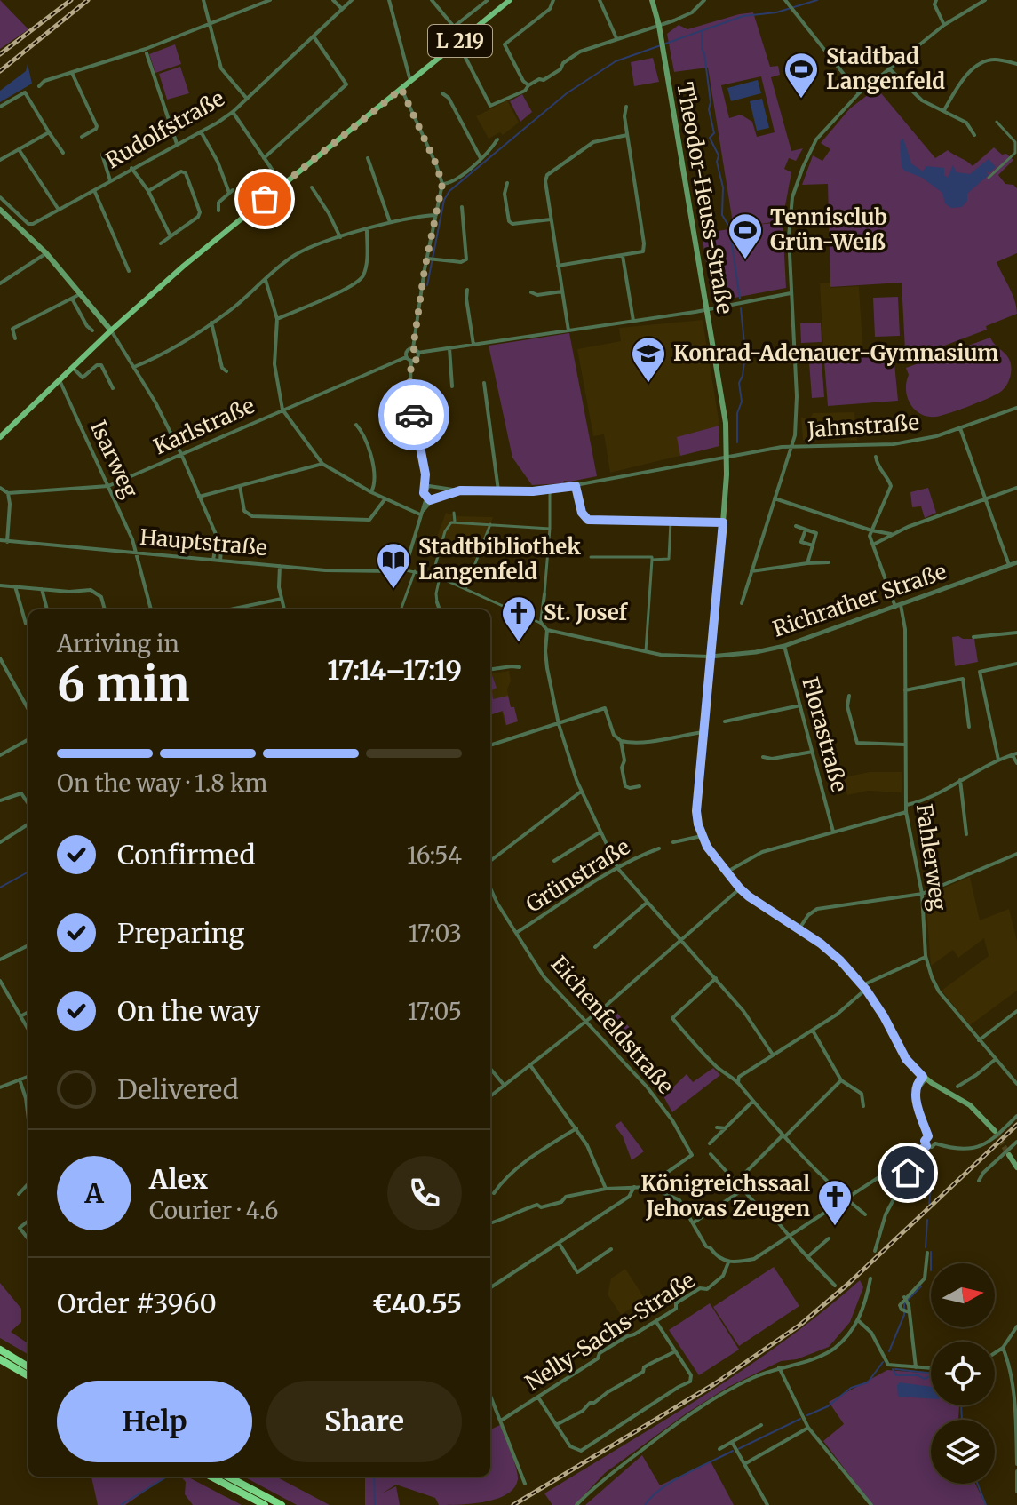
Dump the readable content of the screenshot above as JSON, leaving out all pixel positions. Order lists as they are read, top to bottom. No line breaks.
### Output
{"streets":{"main road":["L 219","Theodor-Heuss-Straße"],"street":["Rudolfstraße","Karlstraße","Jahnstraße","Isarweg","Hauptstraße","Richrather Straße","Florastraße","Fahlerweg","Grünstraße","Eichenfeldstraße","Nelly-Sachs-Straße"]},"crossings":[["L 219","Isarweg"],["Theodor-Heuss-Straße","Jahnstraße"],["Theodor-Heuss-Straße","Richrather Straße"],["Karlstraße","Isarweg"],["Isarweg","Hauptstraße"],["Richrather Straße","Florastraße"],["Richrather Straße","Fahlerweg"],["Grünstraße","Eichenfeldstraße"]],"places":{"sports":["Stadtbad Langenfeld","Tennisclub Grün-Weiß"],"school or university":["Konrad-Adenauer-Gymnasium"],"library":["Stadtbibliothek Langenfeld"],"church":["St. Josef","Königreichssaal Jehovas Zeugen"]},"north":"right","page":{"heading":["6 min","Arriving in","17:14–17:19"],"panel":["Alex","Courier · 4.6","Order #3960","€40.55"],"bar":"On the way · 1.8 km","list":[["Confirmed","16:54"],["Preparing","17:03"],["On the way","17:05"],"Delivered"],"round":"A","buttons":["Help","Share"]}}
